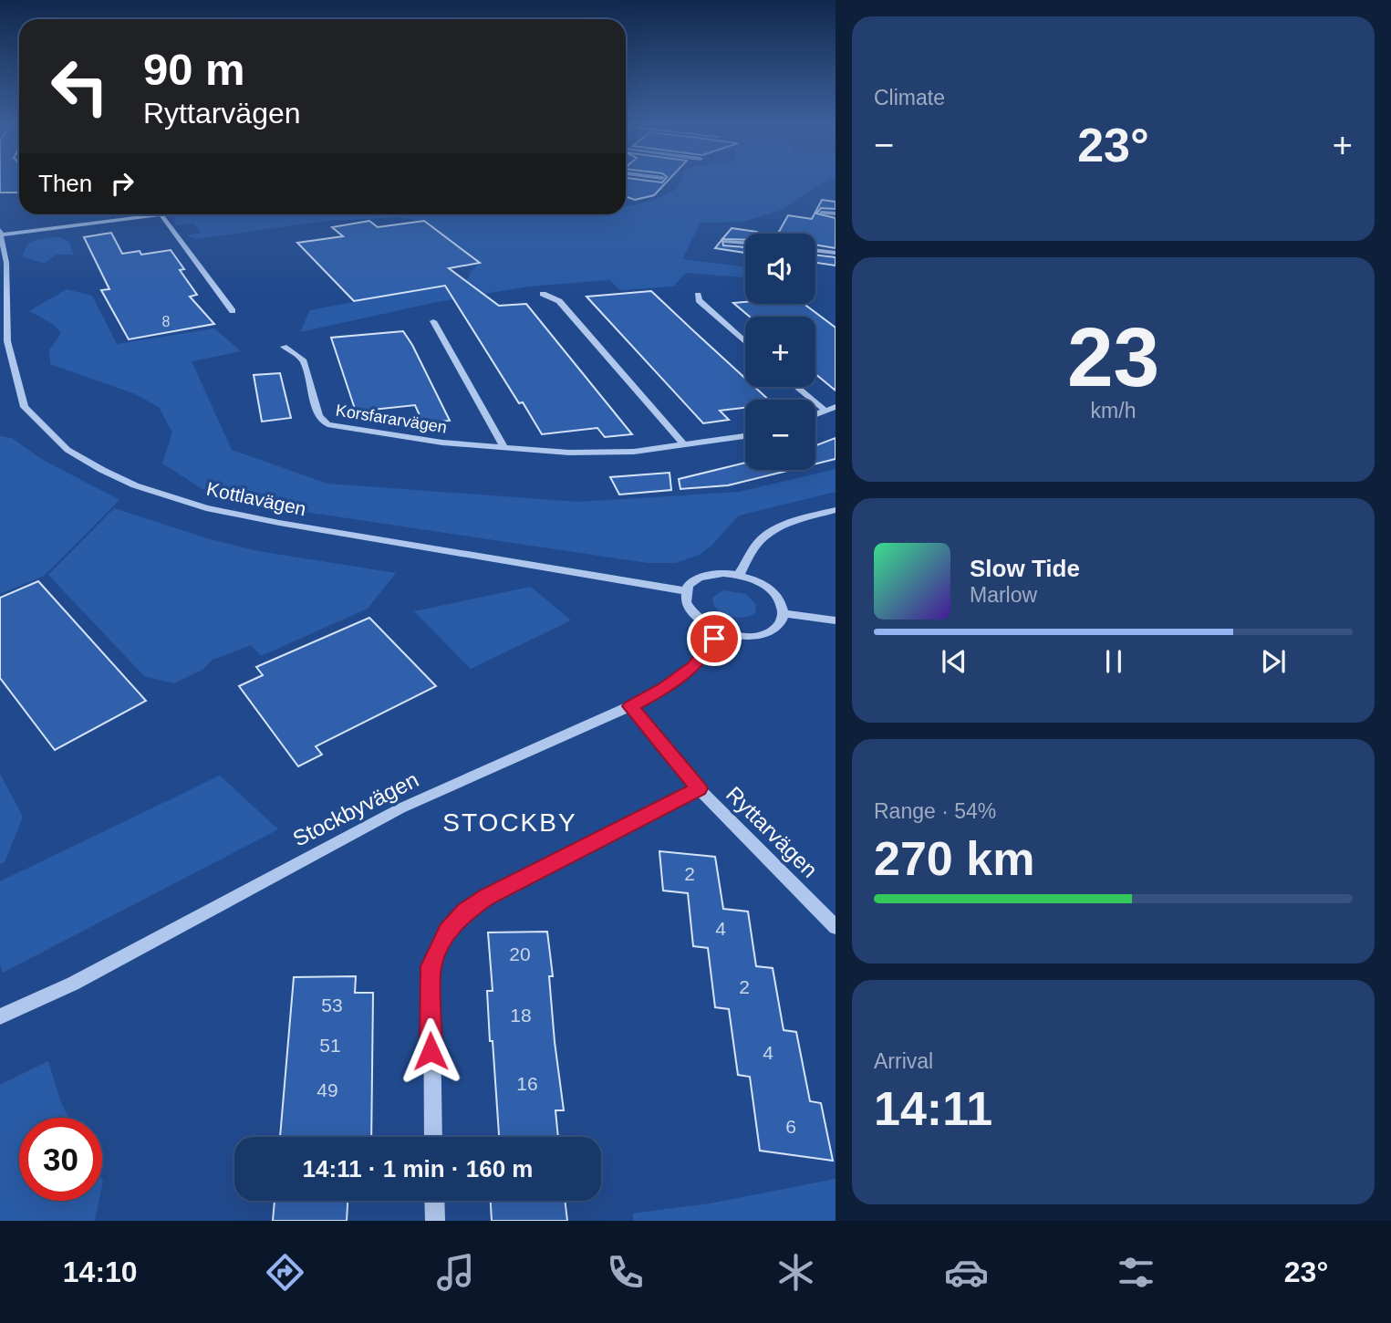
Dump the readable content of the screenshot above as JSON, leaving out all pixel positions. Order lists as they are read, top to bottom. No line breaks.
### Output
{"streets":{"street":["Korsfararvägen","Kottlavägen","Stockbyvägen","Ryttarvägen"]},"crossings":[["Kottlavägen","Stockbyvägen"],["Stockbyvägen","Ryttarvägen"]],"districts":["STOCKBY"],"house_numbers":["8","2","4","20","2","53","18","51","4","16","49","6"],"page":{"tile":["Climate",["23","km/h"],["Range · 54%","270 km"],["Arrival","14:11"]],"turn":["90 m","Ryttarvägen"],"heat":["−","23°","+"],"then":"Then","map_buttons":["+","−"],"song":["Slow Tide","Marlow"],"limit":"30","trip":"14:11 · 1 min · 160 m","tabs":["14:10","23°"]}}
